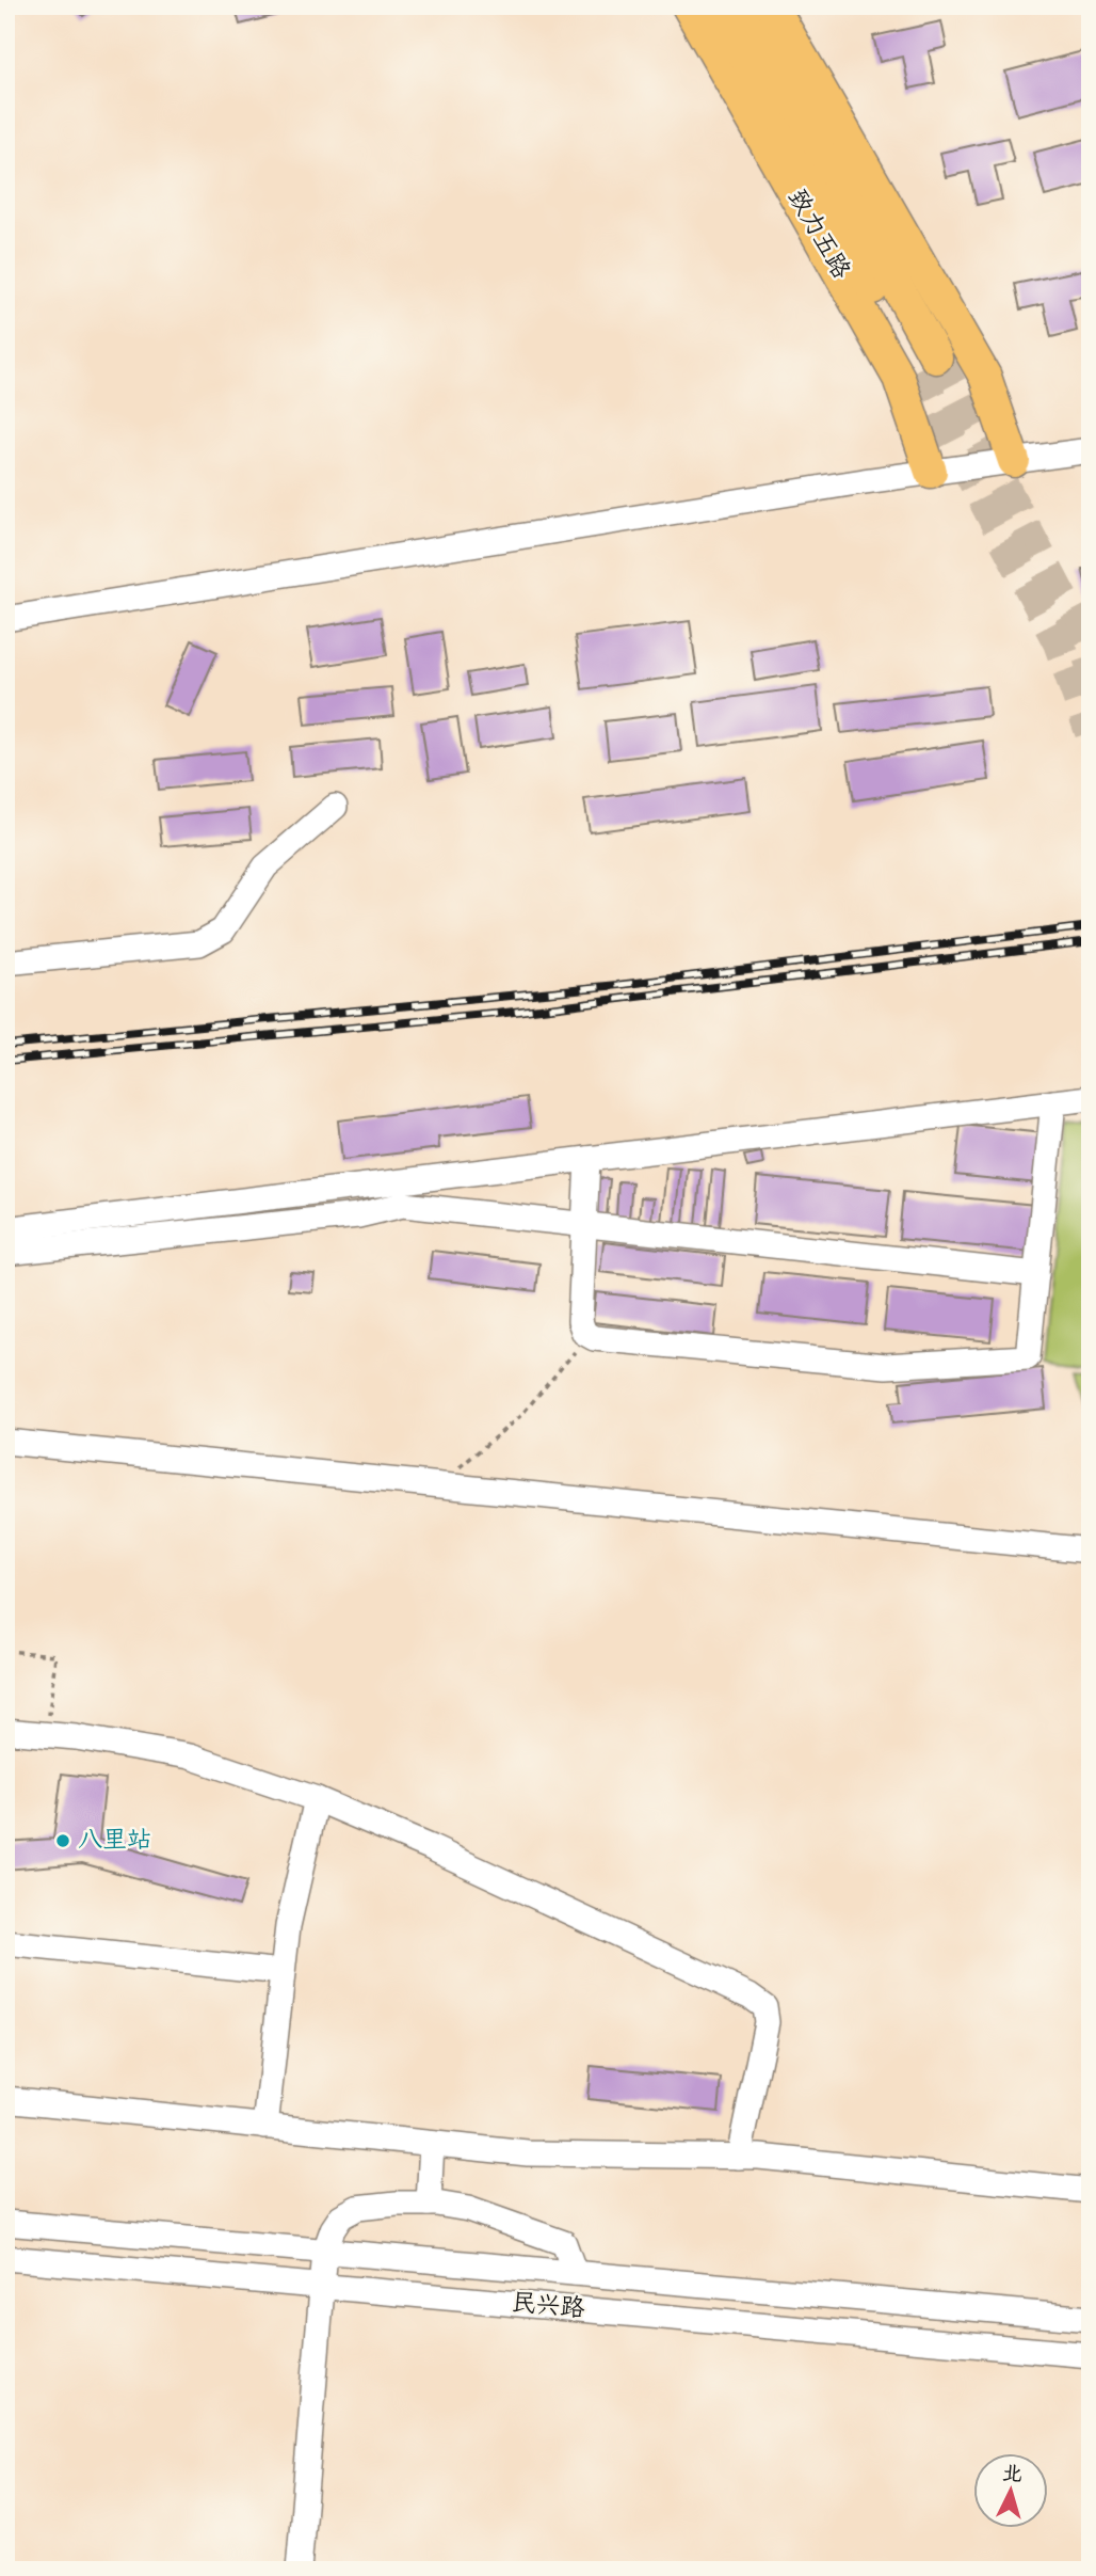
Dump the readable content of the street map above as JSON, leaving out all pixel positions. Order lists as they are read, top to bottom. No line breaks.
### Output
{"streets":{"main road":["致力五路"],"street":["民兴路"]},"places":["八里站"],"north":"top"}
